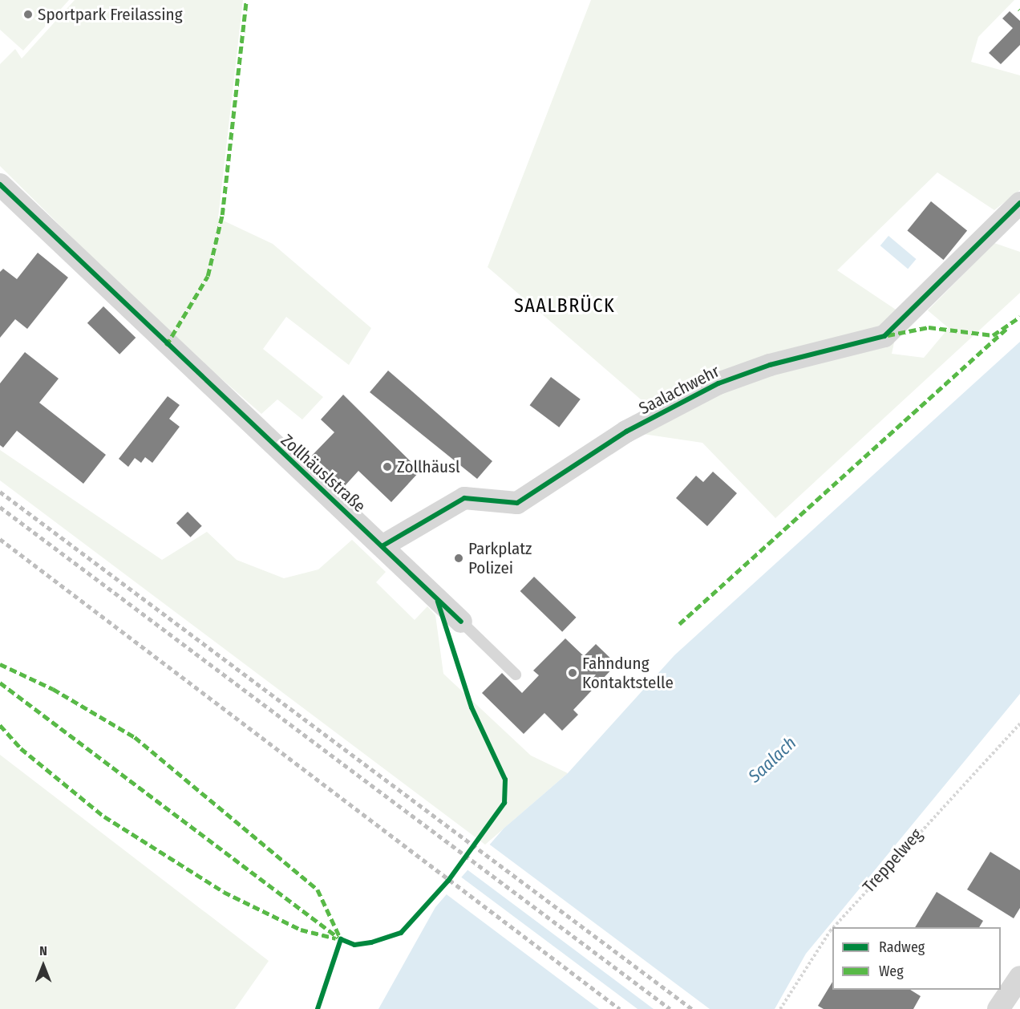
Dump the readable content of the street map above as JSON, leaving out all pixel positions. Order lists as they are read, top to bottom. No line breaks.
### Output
{"streets":{"street":["Saalachwehr","Zollhäuslstraße"],"path":["Treppelweg"]},"crossings":[["Saalachwehr","Zollhäuslstraße"]],"districts":["SAALBRÜCK"],"water":["Saalach"],"places":["Sportpark Freilassing","Zollhäusl","Parkplatz Polizei","Fahndung Kontaktstelle"],"legend":["Radweg","Weg"],"north":"top"}
